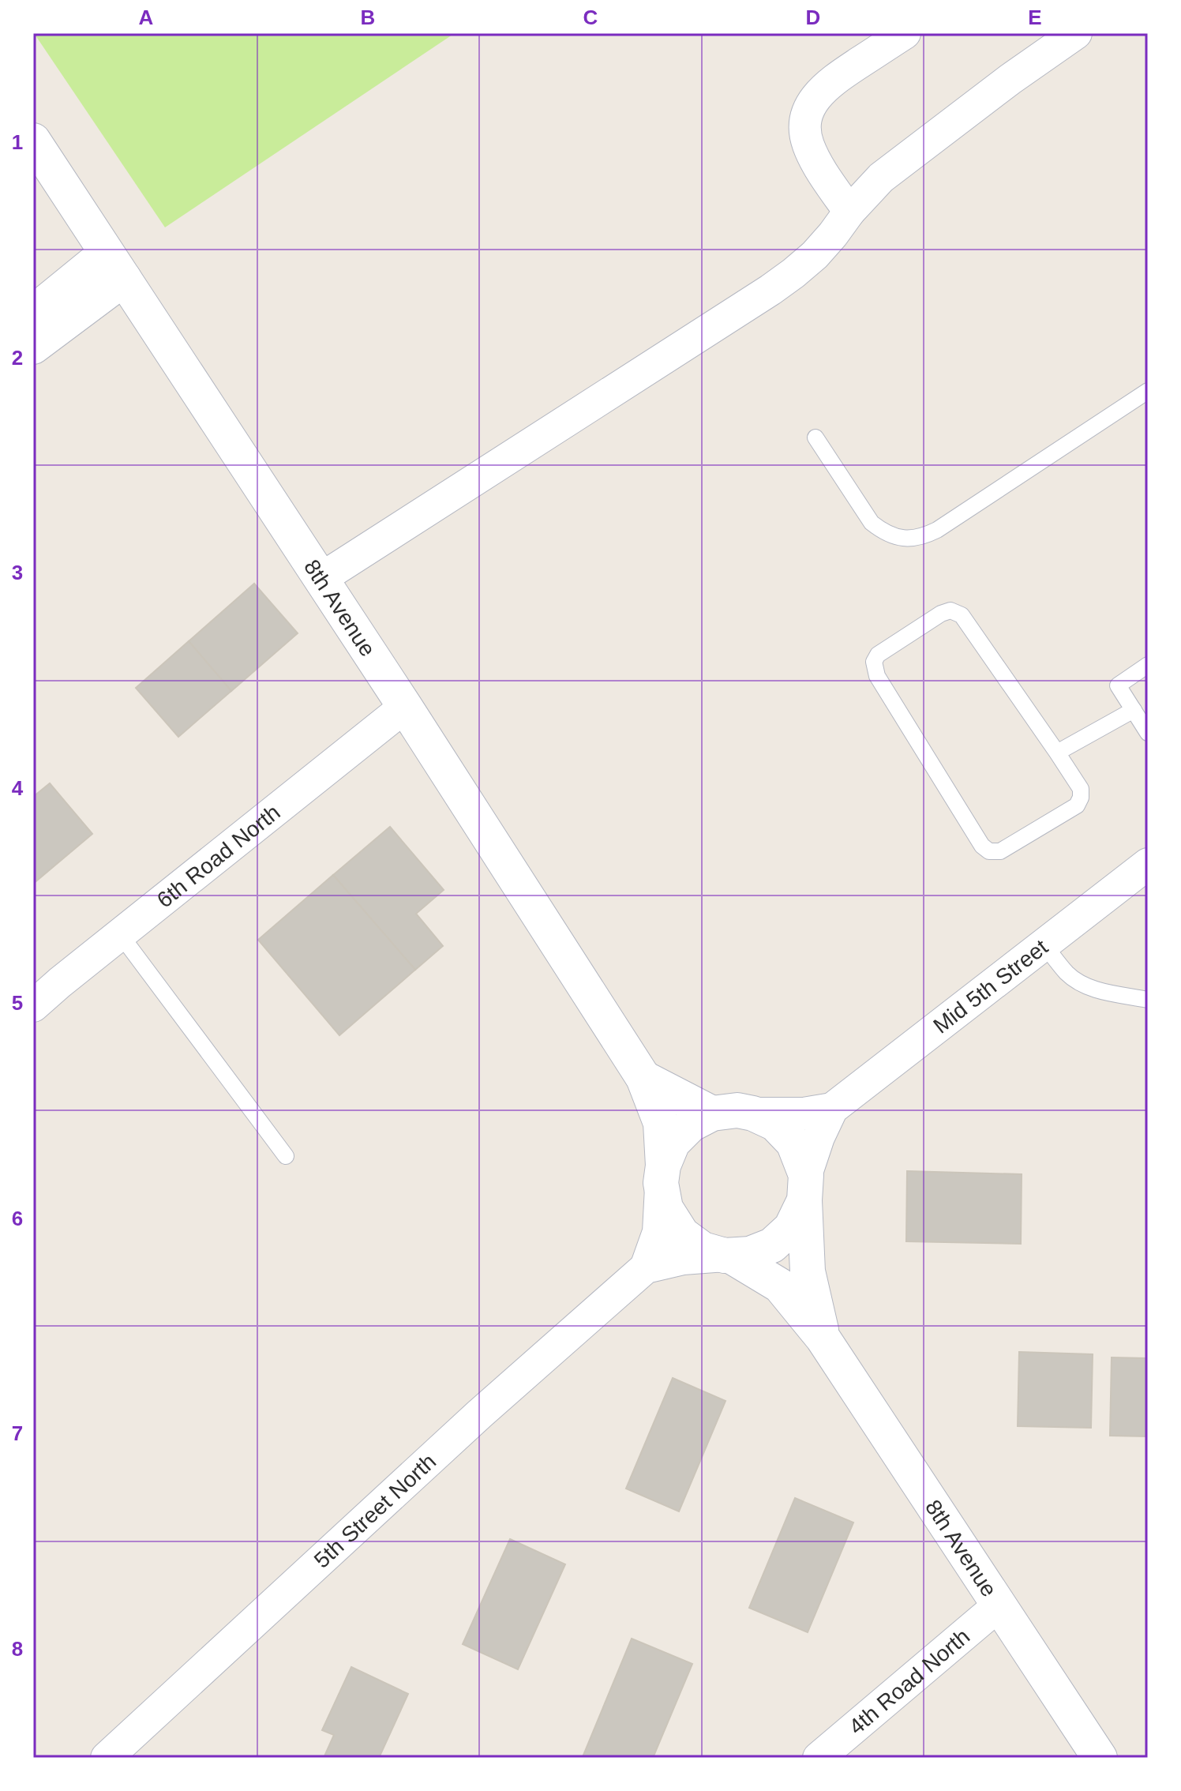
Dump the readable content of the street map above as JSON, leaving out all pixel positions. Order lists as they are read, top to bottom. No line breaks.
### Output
{"streets":{"main road":["8th Avenue"],"street":["6th Road North","Mid 5th Street","5th Street North","4th Road North"]},"crossings":[["8th Avenue","6th Road North"],["8th Avenue","Mid 5th Street"],["8th Avenue","5th Street North"],["8th Avenue","4th Road North"],["Mid 5th Street","5th Street North"]],"grid":{"columns":["A","B","C","D","E"],"rows":["1","2","3","4","5","6","7","8"]}}
